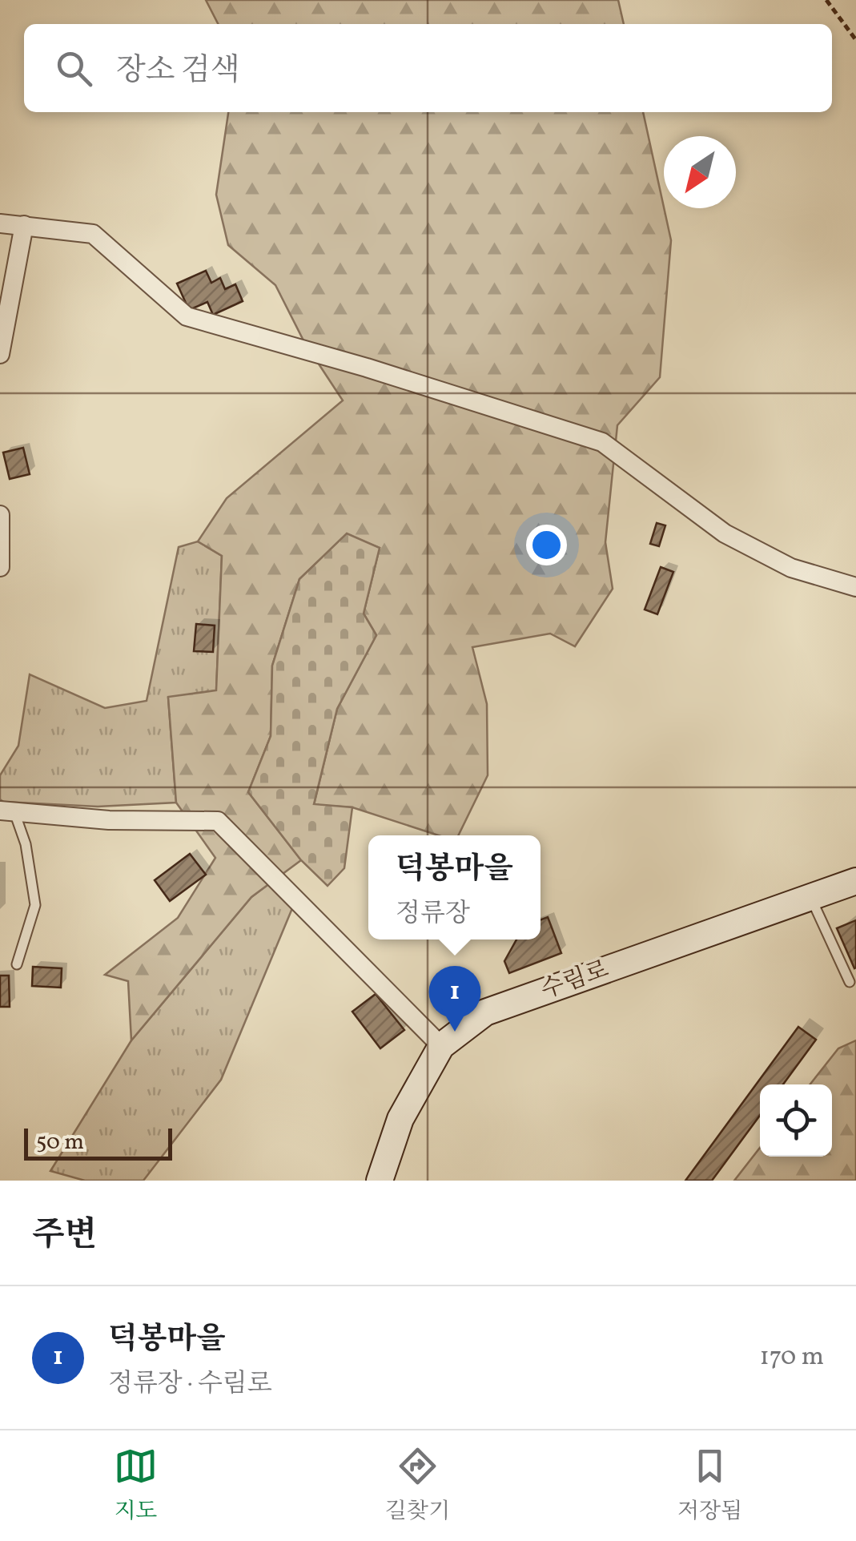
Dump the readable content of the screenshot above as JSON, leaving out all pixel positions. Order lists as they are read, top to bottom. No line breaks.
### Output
{"streets":{"main road":["수림로"]},"scale_bar":"50 m","north":"bottom left","page":{"search":"장소 검색","popup":["덕봉마을","정류장"],"pins":"1","scale":"50 m","heading":"주변","list":[{"mark":"1","name":"덕봉마을","note":"정류장 · 수림로","value":"170 m"}],"nav":["지도","길찾기","저장됨"]}}
